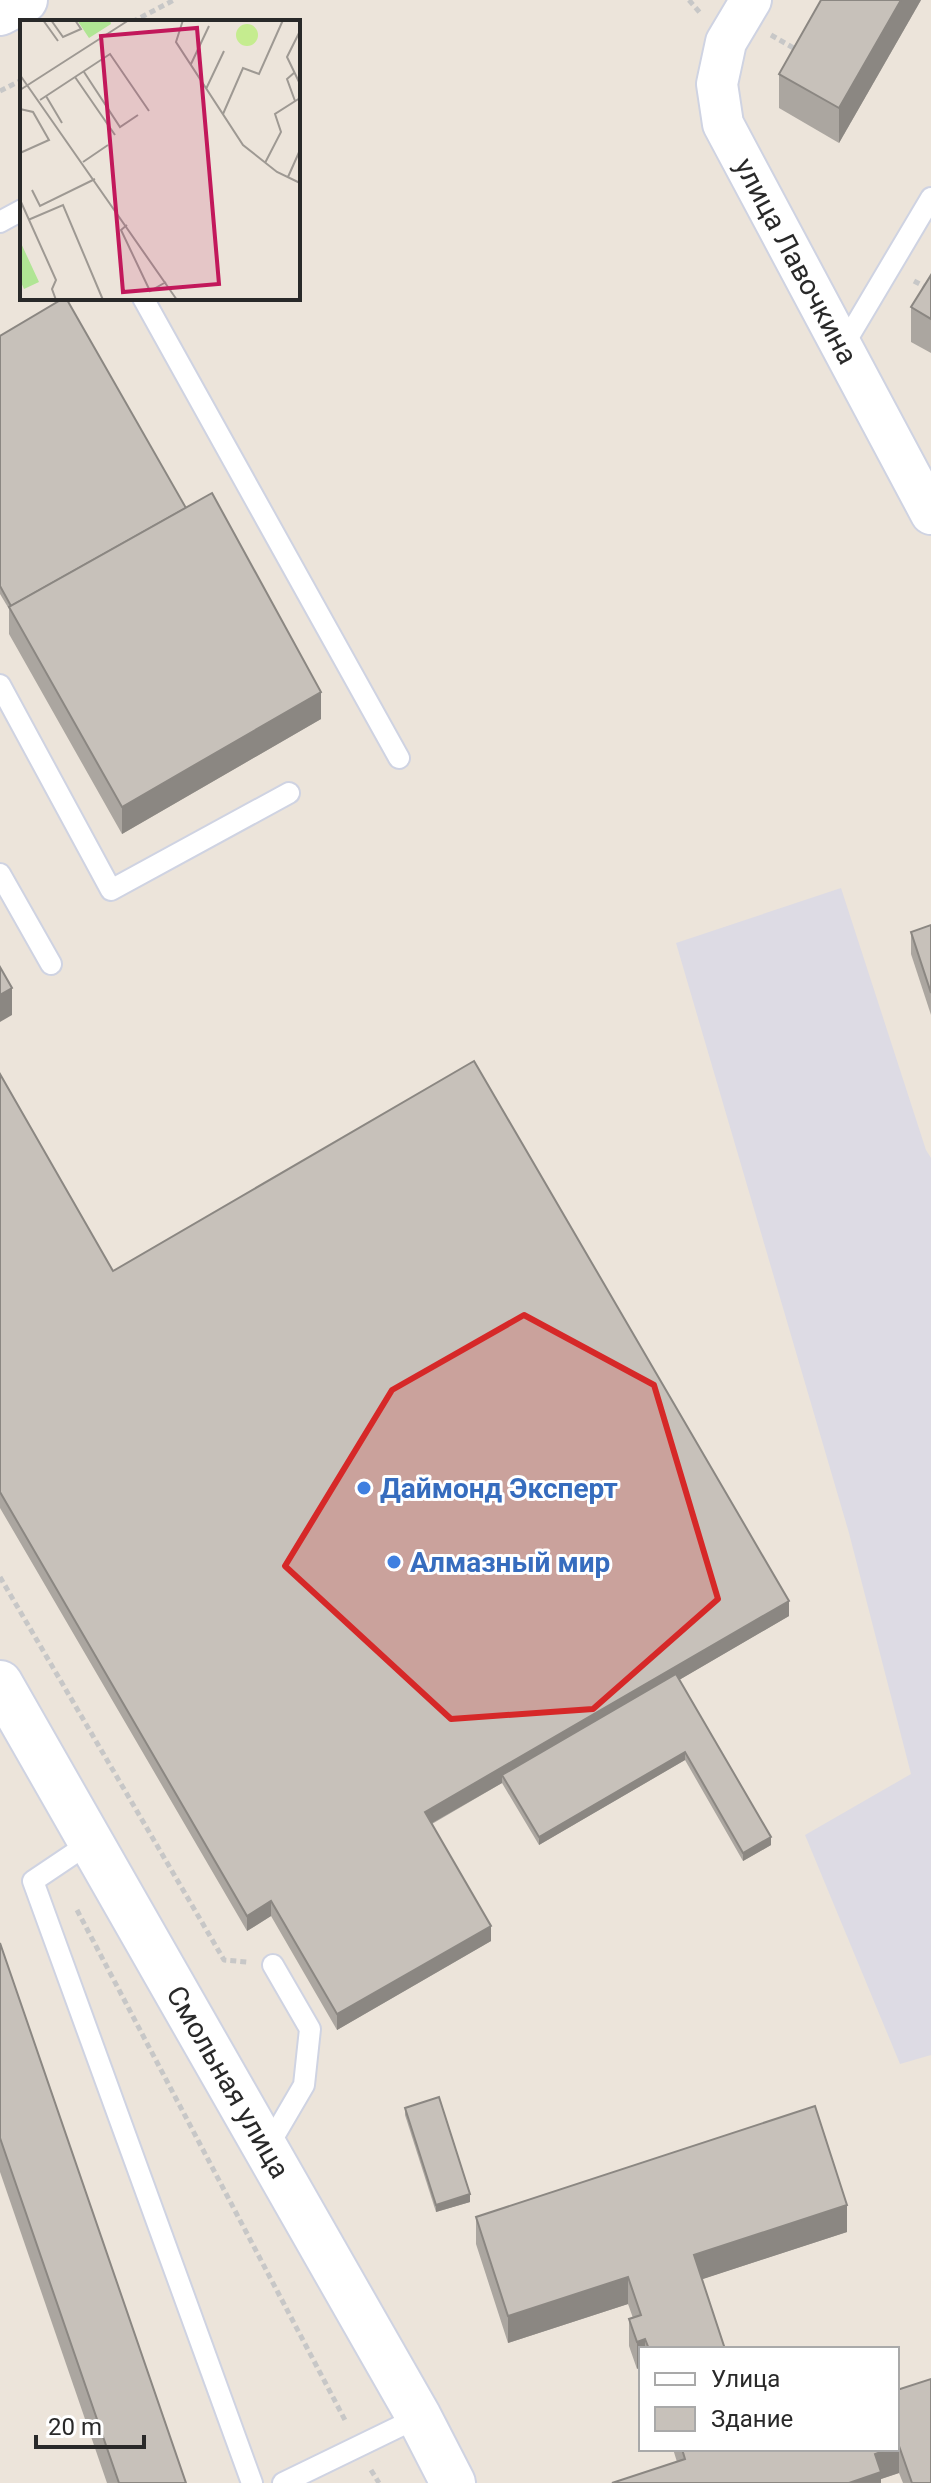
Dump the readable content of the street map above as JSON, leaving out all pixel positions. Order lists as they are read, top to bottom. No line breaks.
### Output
{"streets":{"street":["улица Лавочкина","Смольная улица"]},"places":["Даймонд Эксперт","Алмазный мир"],"legend":["Улица","Здание"],"scale_bar":"20 m"}
